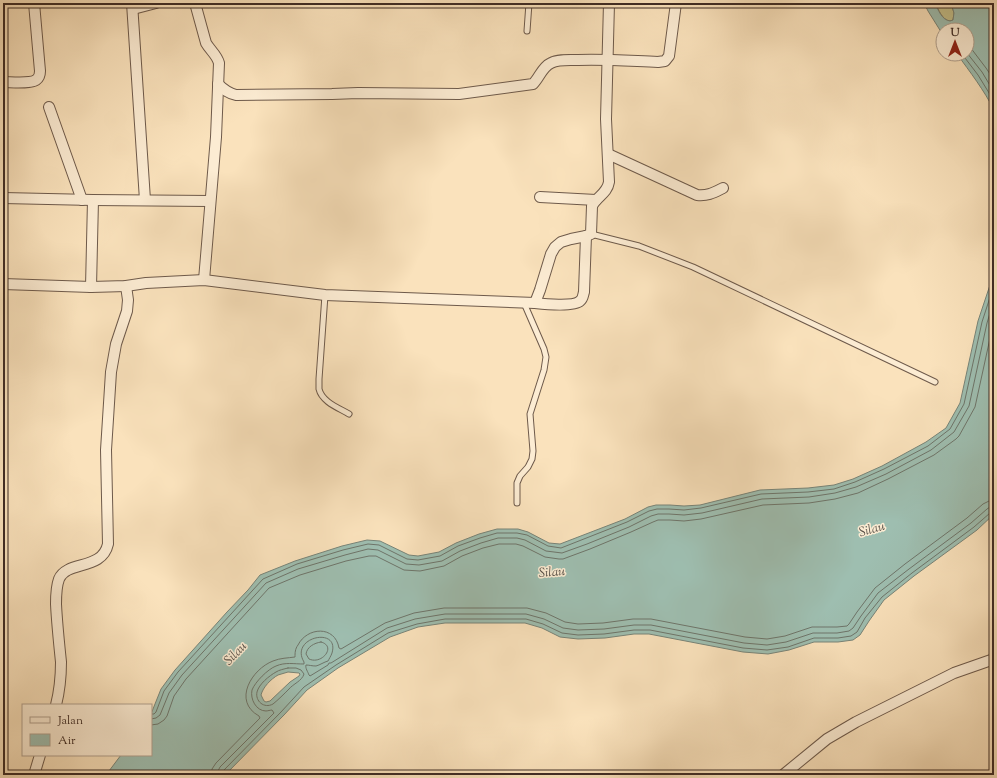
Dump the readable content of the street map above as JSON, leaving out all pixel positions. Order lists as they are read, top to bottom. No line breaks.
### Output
{"water":["Silau"],"legend":["Jalan","Air"],"north":"top"}
